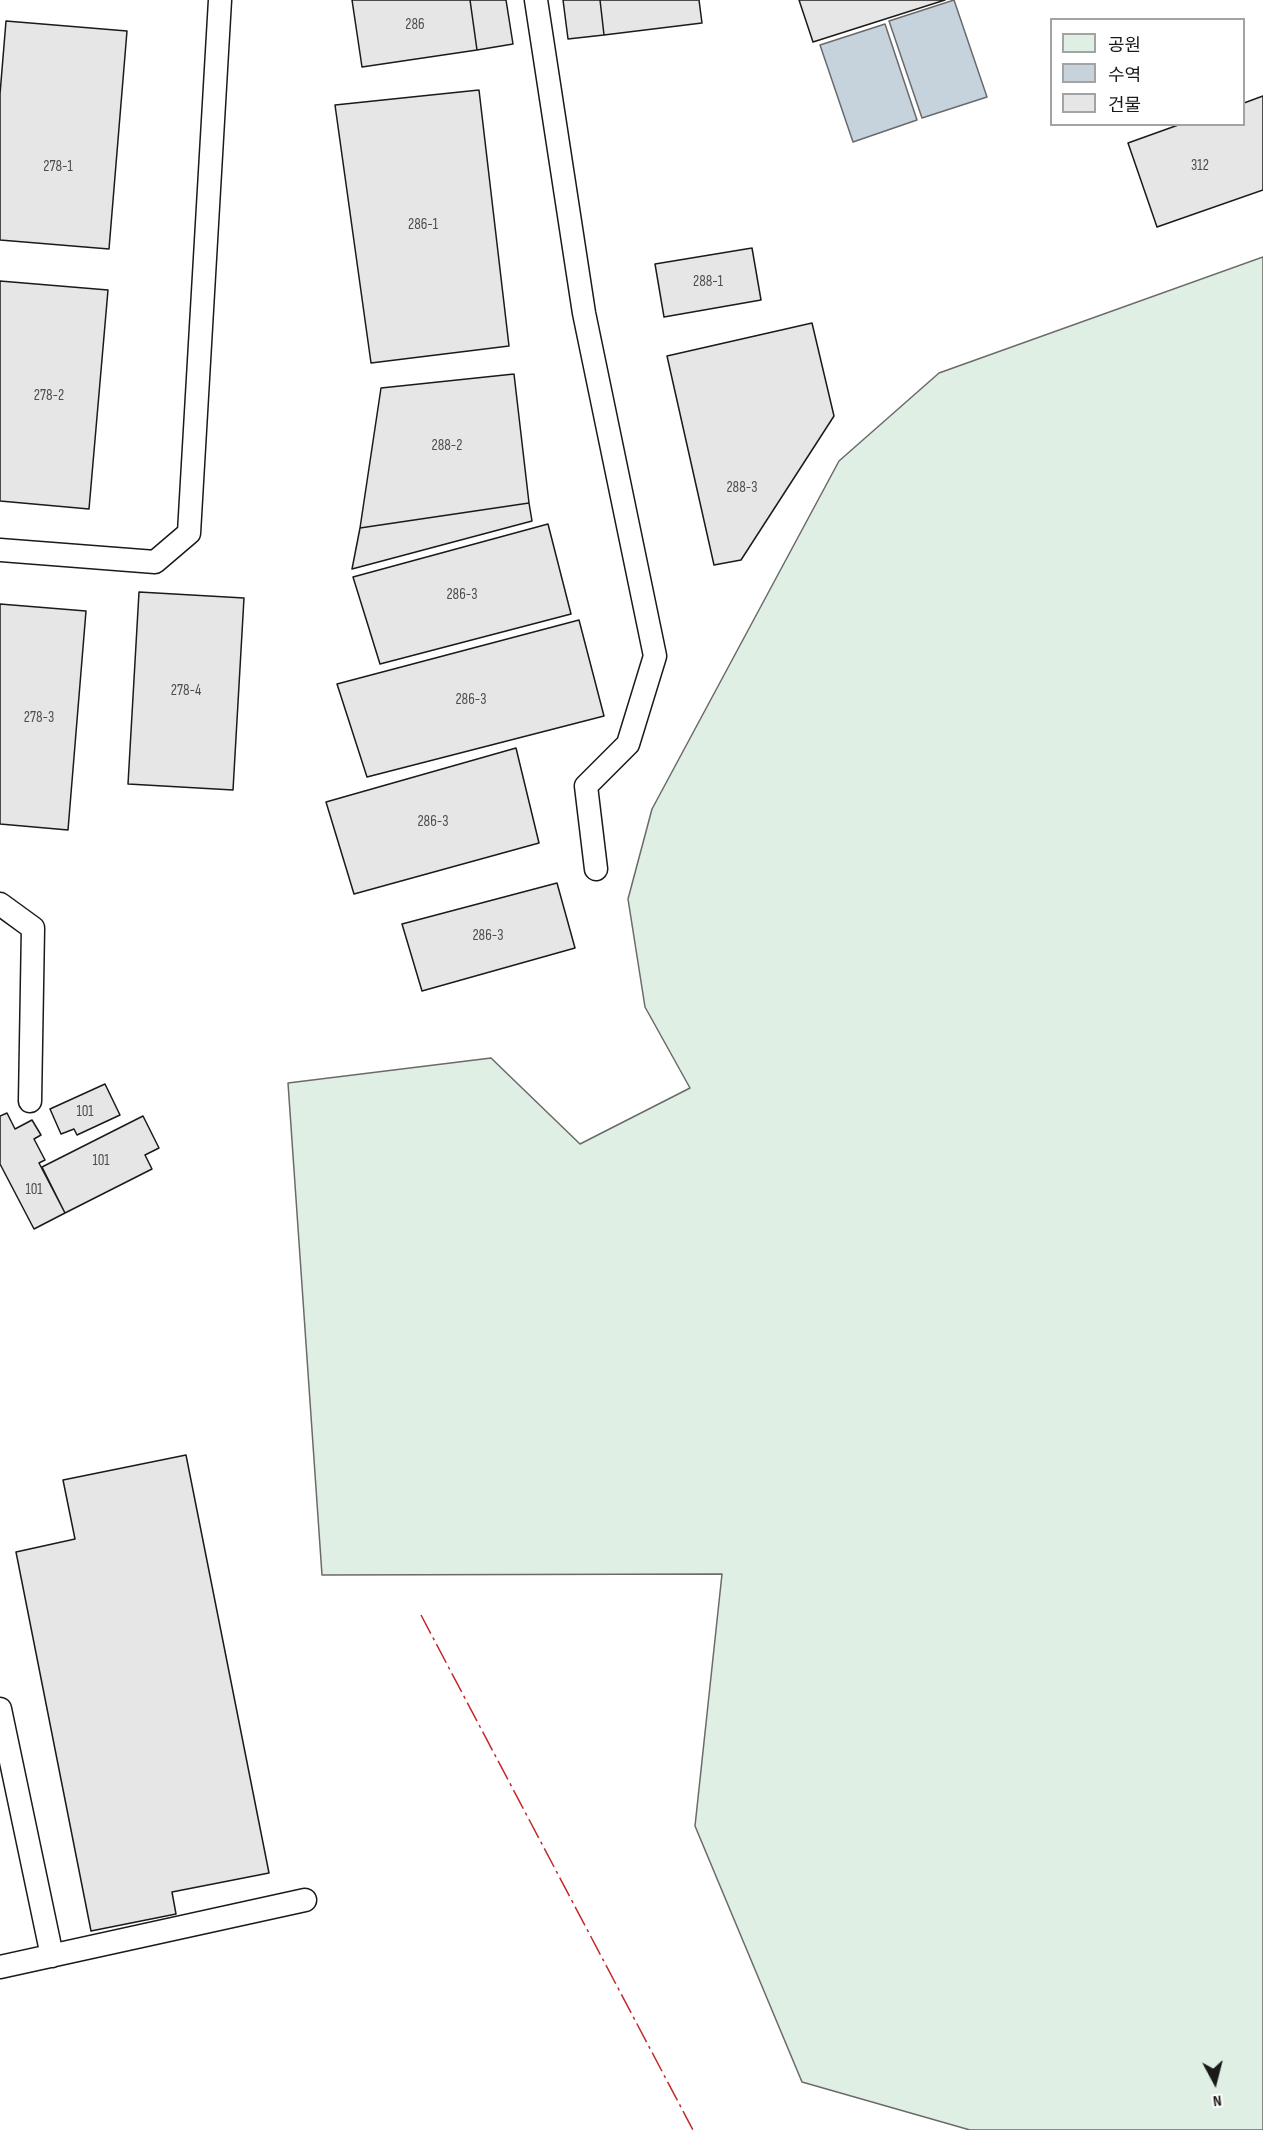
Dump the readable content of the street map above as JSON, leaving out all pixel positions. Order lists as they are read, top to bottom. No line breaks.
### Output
{"house_numbers":["286","312","278-1","286-1","288-1","278-2","288-2","288-3","286-3","278-4","286-3","278-3","286-3","286-3","101","101","101"],"legend":["공원","수역","건물"],"north":"bottom"}
